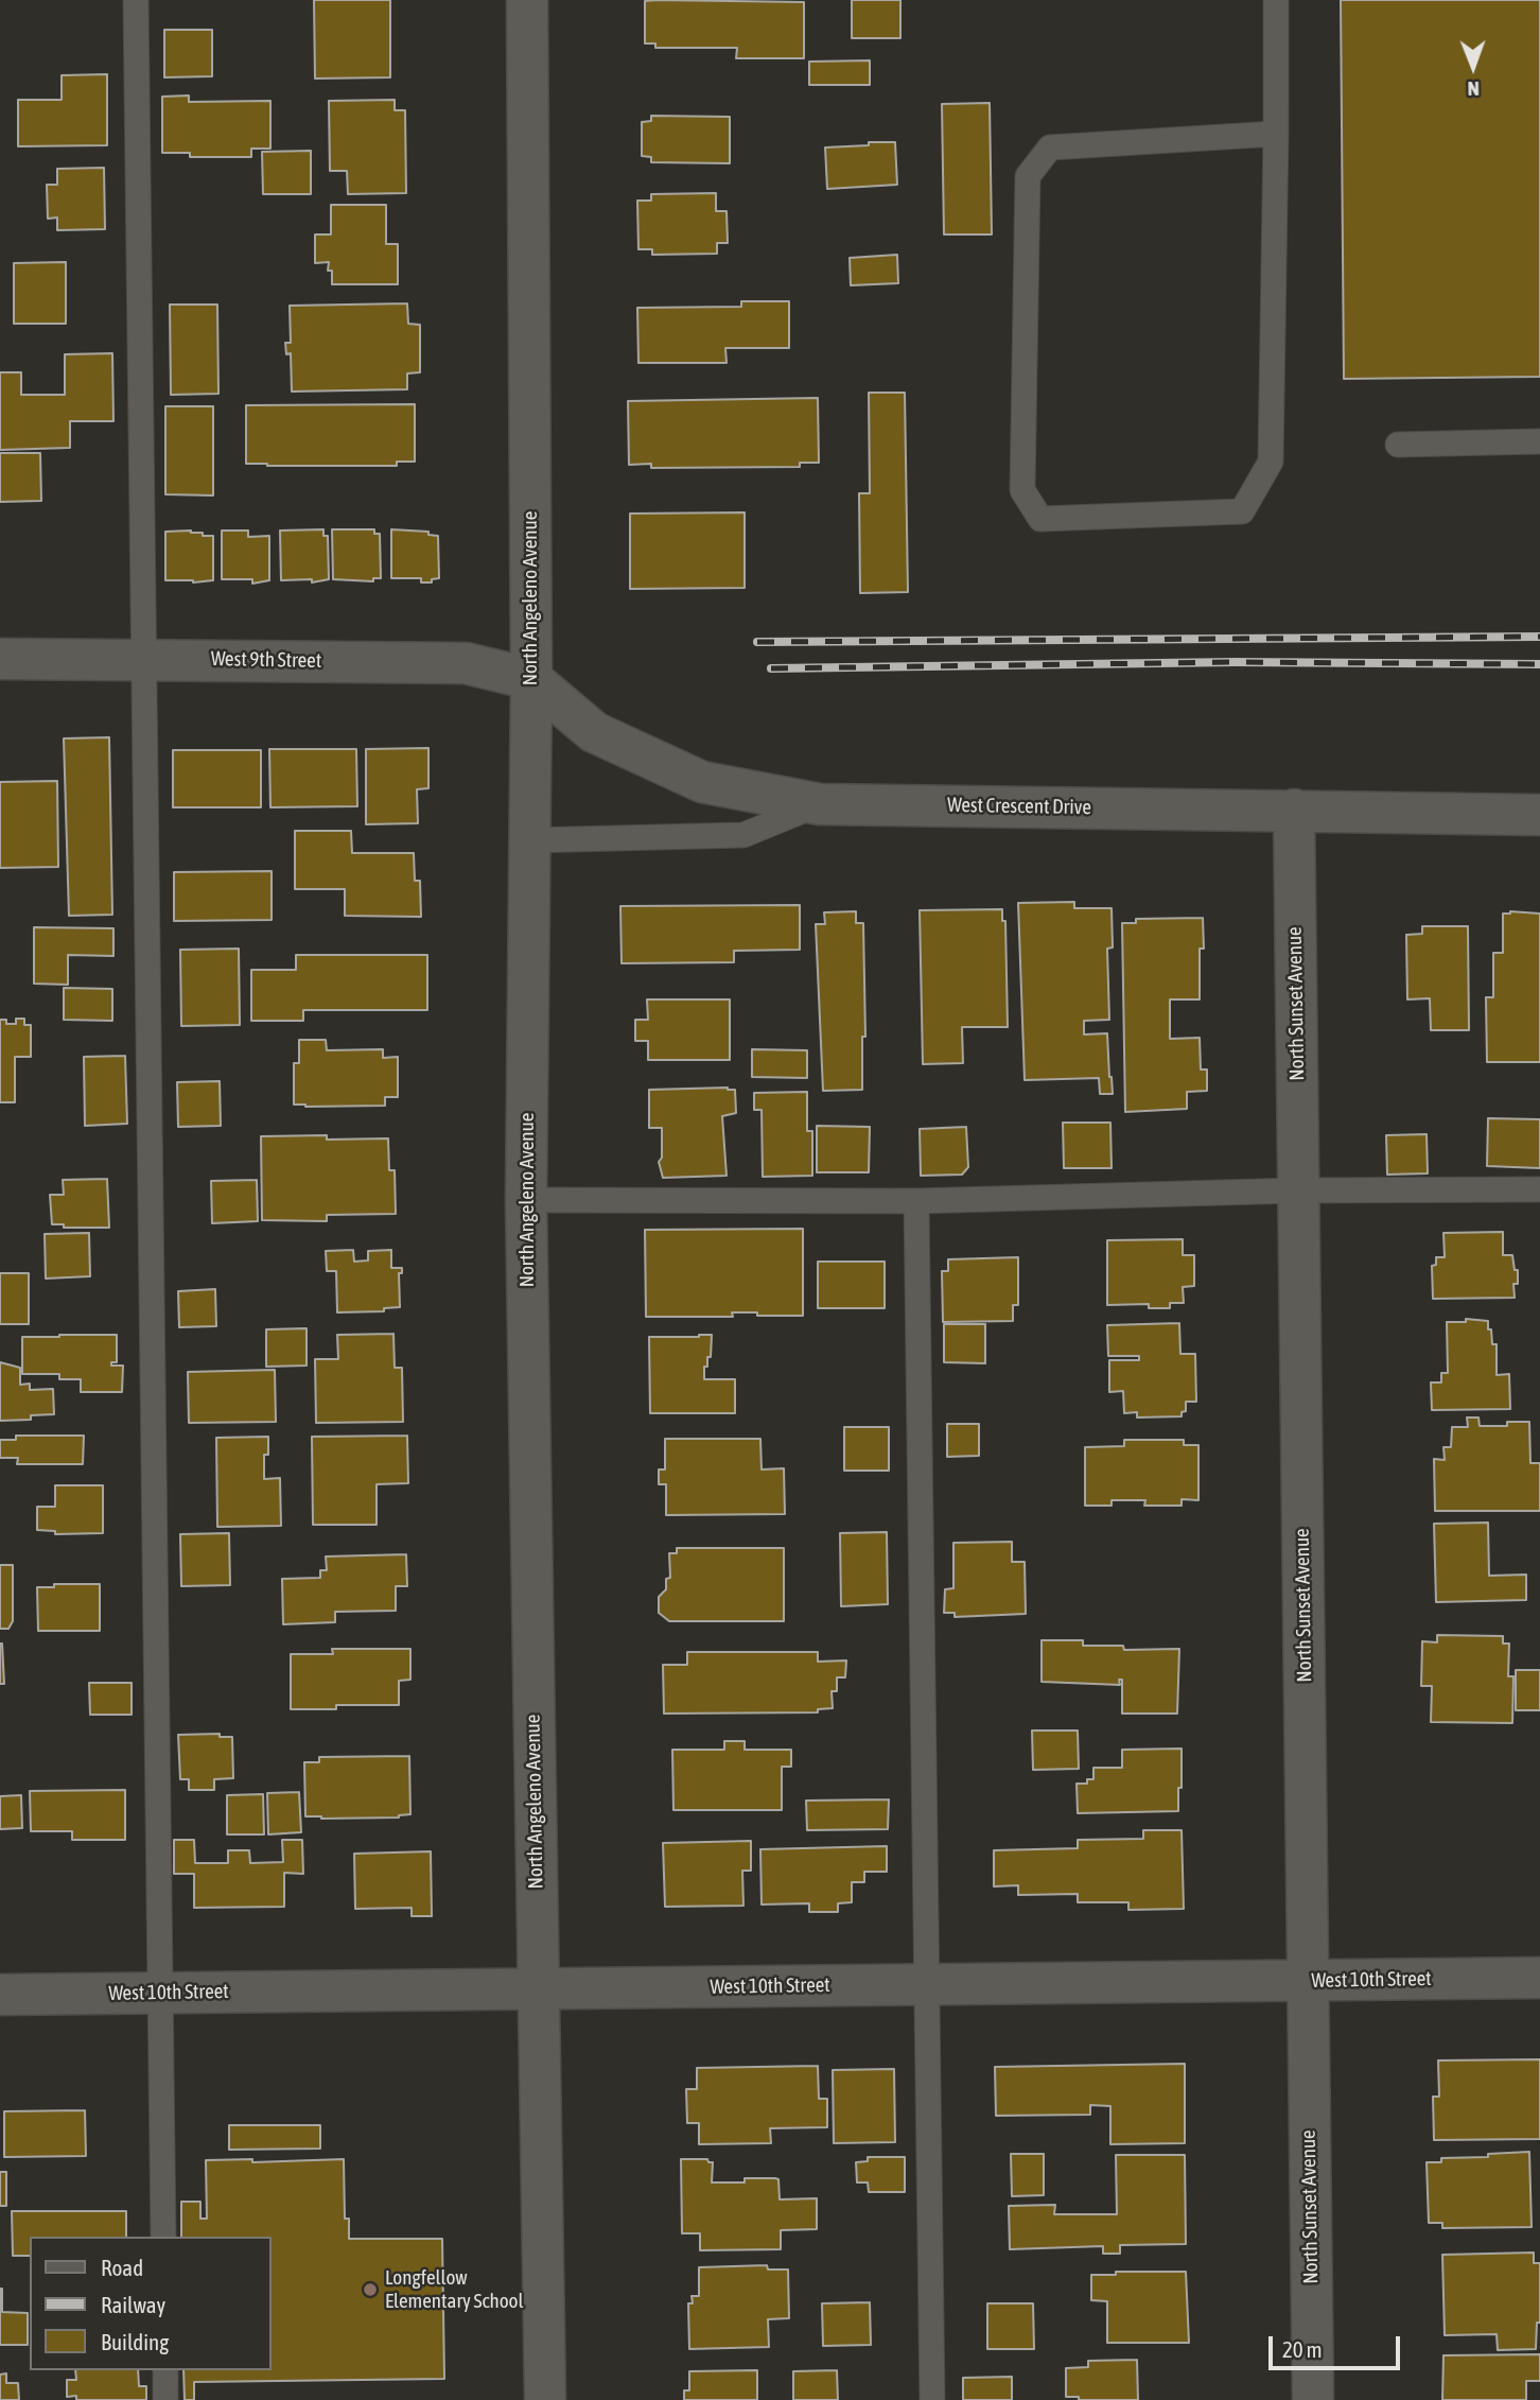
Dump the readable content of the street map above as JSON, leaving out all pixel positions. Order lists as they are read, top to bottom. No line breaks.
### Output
{"streets":{"street":["North Angeleno Avenue","West 9th Street","West Crescent Drive","North Sunset Avenue","West 10th Street"]},"crossings":[["North Angeleno Avenue","West 9th Street"],["North Angeleno Avenue","West Crescent Drive"],["North Angeleno Avenue","West 10th Street"],["West 9th Street","West Crescent Drive"],["West Crescent Drive","North Sunset Avenue"],["North Sunset Avenue","West 10th Street"]],"places":["Longfellow Elementary School"],"legend":["Road","Railway","Building"],"scale_bar":"20 m","north":"bottom"}
